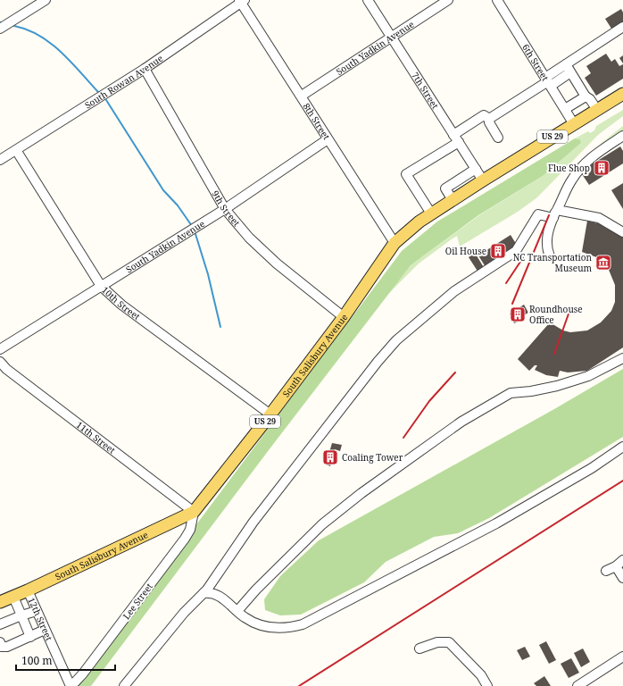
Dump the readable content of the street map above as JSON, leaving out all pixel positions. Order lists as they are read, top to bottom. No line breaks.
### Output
{"streets":{"main road":["US 29","South Salisbury Avenue"],"street":["South Yadkin Avenue","6th Street","South Rowan Avenue","7th Street","8th Street","9th Street","10th Street","11th Street","Lee Street","12th Street"]},"crossings":[["South Yadkin Avenue","7th Street"],["South Yadkin Avenue","8th Street"],["South Yadkin Avenue","9th Street"],["South Yadkin Avenue","10th Street"],["6th Street","South Salisbury Avenue"],["South Rowan Avenue","8th Street"],["South Rowan Avenue","9th Street"],["South Rowan Avenue","10th Street"],["7th Street","South Salisbury Avenue"],["8th Street","South Salisbury Avenue"],["9th Street","South Salisbury Avenue"],["10th Street","South Salisbury Avenue"],["South Salisbury Avenue","11th Street"],["South Salisbury Avenue","Lee Street"],["South Salisbury Avenue","12th Street"],["11th Street","Lee Street"],["Lee Street","12th Street"]],"places":{"building":["Flue Shop","Oil House","Roundhouse Office","Coaling Tower"],"museum":["NC Transportation Museum"]},"scale_bar":"100 m"}
